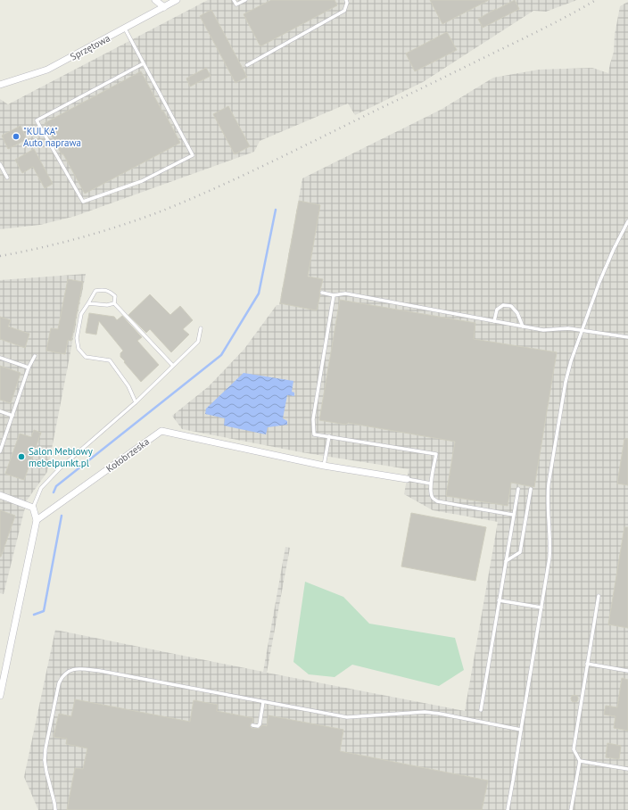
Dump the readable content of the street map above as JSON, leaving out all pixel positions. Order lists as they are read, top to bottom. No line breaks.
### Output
{"streets":{"street":["Sprzętowa","Kołobrzeska"]},"places":["\"KULKA\" Auto naprawa","Salon Meblowy mebelpunkt.pl"]}
